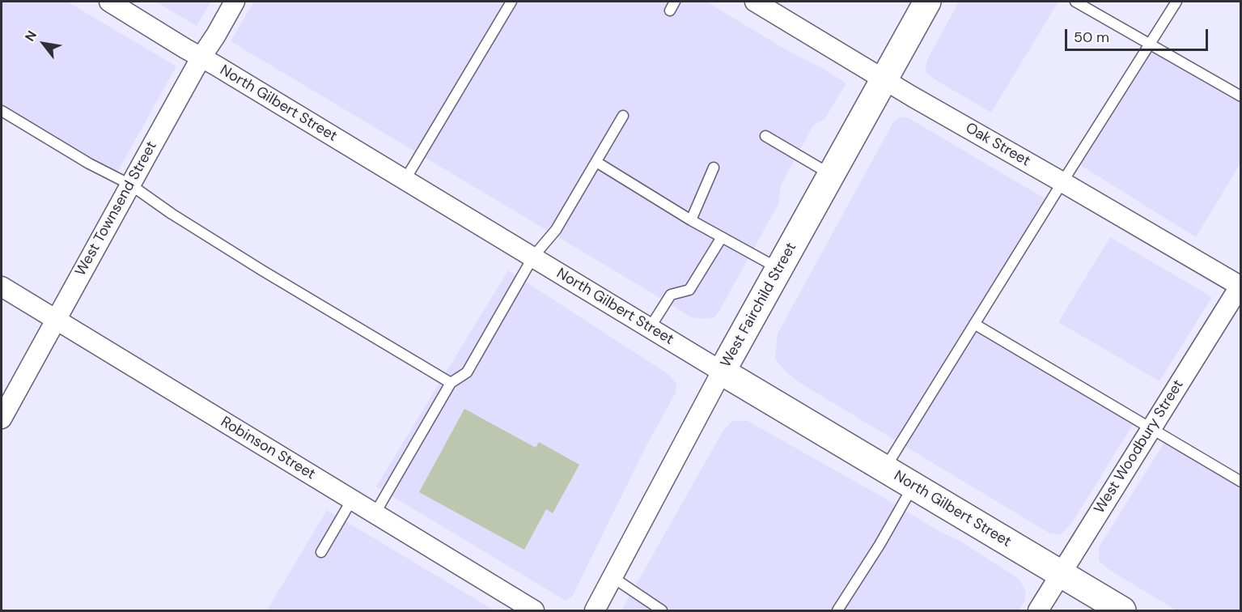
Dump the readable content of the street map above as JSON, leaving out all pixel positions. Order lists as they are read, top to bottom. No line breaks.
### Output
{"streets":{"main road":["North Gilbert Street","West Fairchild Street"],"street":["Oak Street","West Townsend Street","West Woodbury Street","Robinson Street"]},"crossings":[["North Gilbert Street","West Townsend Street"],["North Gilbert Street","West Fairchild Street"],["North Gilbert Street","West Woodbury Street"],["Oak Street","West Fairchild Street"],["Oak Street","West Woodbury Street"],["West Townsend Street","Robinson Street"]],"scale_bar":"50 m","north":"top left"}
